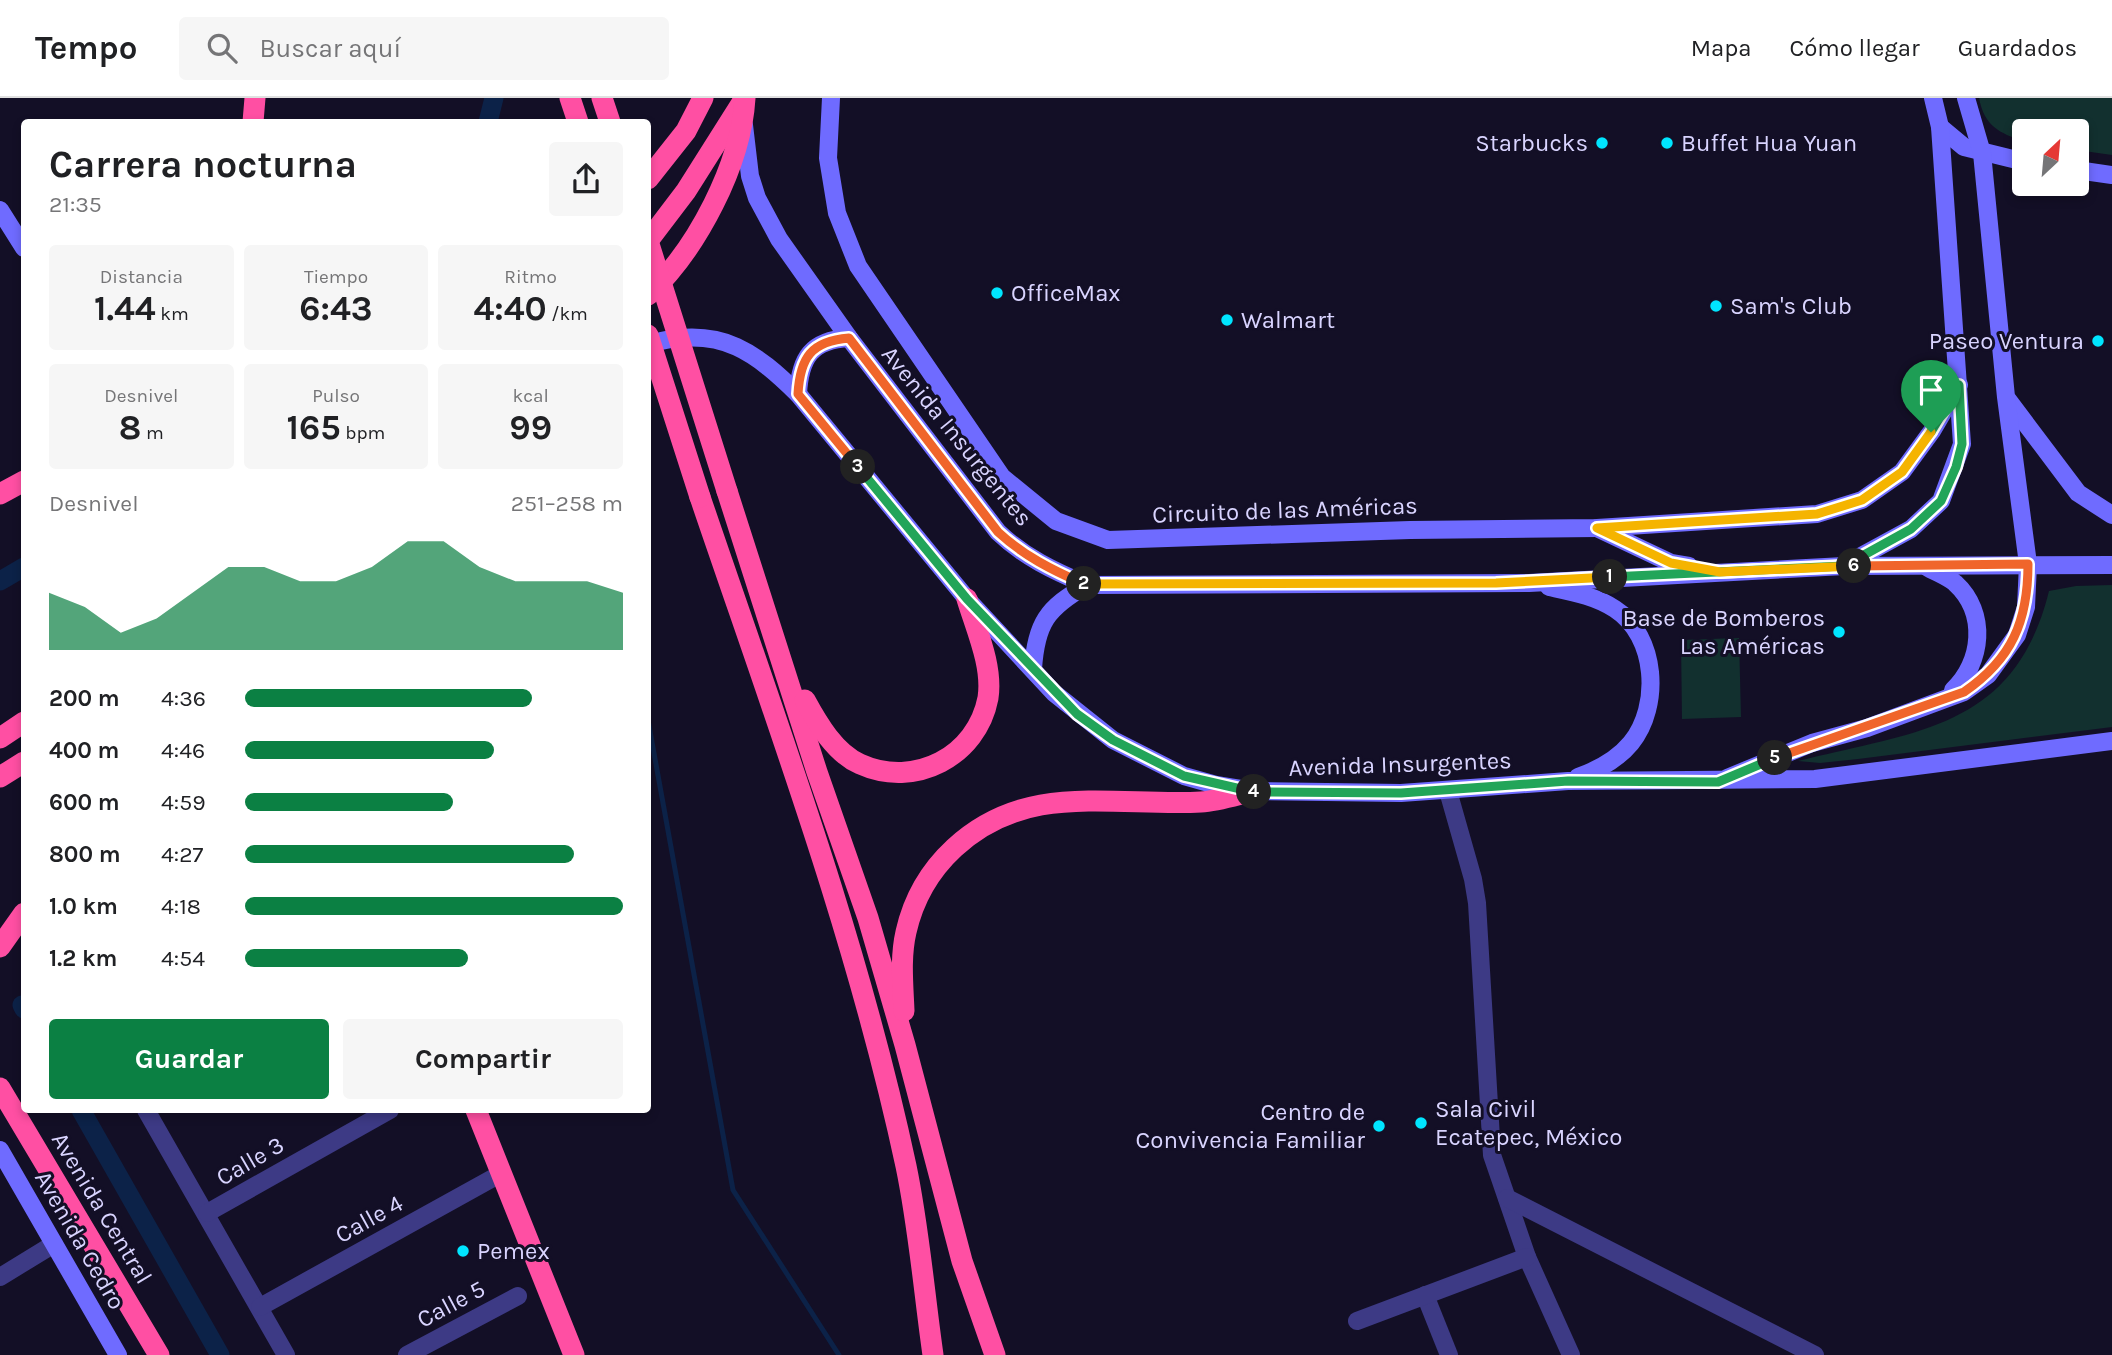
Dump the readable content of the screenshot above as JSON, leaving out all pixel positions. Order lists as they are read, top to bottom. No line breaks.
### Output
{"streets":{"highway":["Avenida Central"],"main road":["Avenida Insurgentes","Circuito de las Américas","Avenida Cedro"],"street":["Calle 3","Calle 4","Calle 5"]},"places":["Starbucks","Buffet Hua Yuan","OfficeMax","Sam's Club","Walmart","Paseo Ventura","Base de Bomberos Las Américas","Sala Civil Ecatepec, México","Centro de Convivencia Familiar","Pemex"],"north":"top right","page":{"header":"Tempo","search":"Buscar aquí","nav":["Mapa","Cómo llegar","Guardados"],"heading":["Carrera nocturna","21:35"],"stats":[["Distancia","1.44 km"],["Tiempo","6:43"],["Ritmo","4:40 /km"],["Desnivel","8 m"],["Pulso","165 bpm"],["kcal","99"]],"pins":["3","6","1","2","5","4"],"chart":["Desnivel","251–258 m"],"list":[{"name":"200 m","note":"4:36"},{"name":"400 m","note":"4:46"},{"name":"600 m","note":"4:59"},{"name":"800 m","note":"4:27"},{"name":"1.0 km","note":"4:18"},{"name":"1.2 km","note":"4:54"}],"buttons":["Guardar","Compartir"]}}
